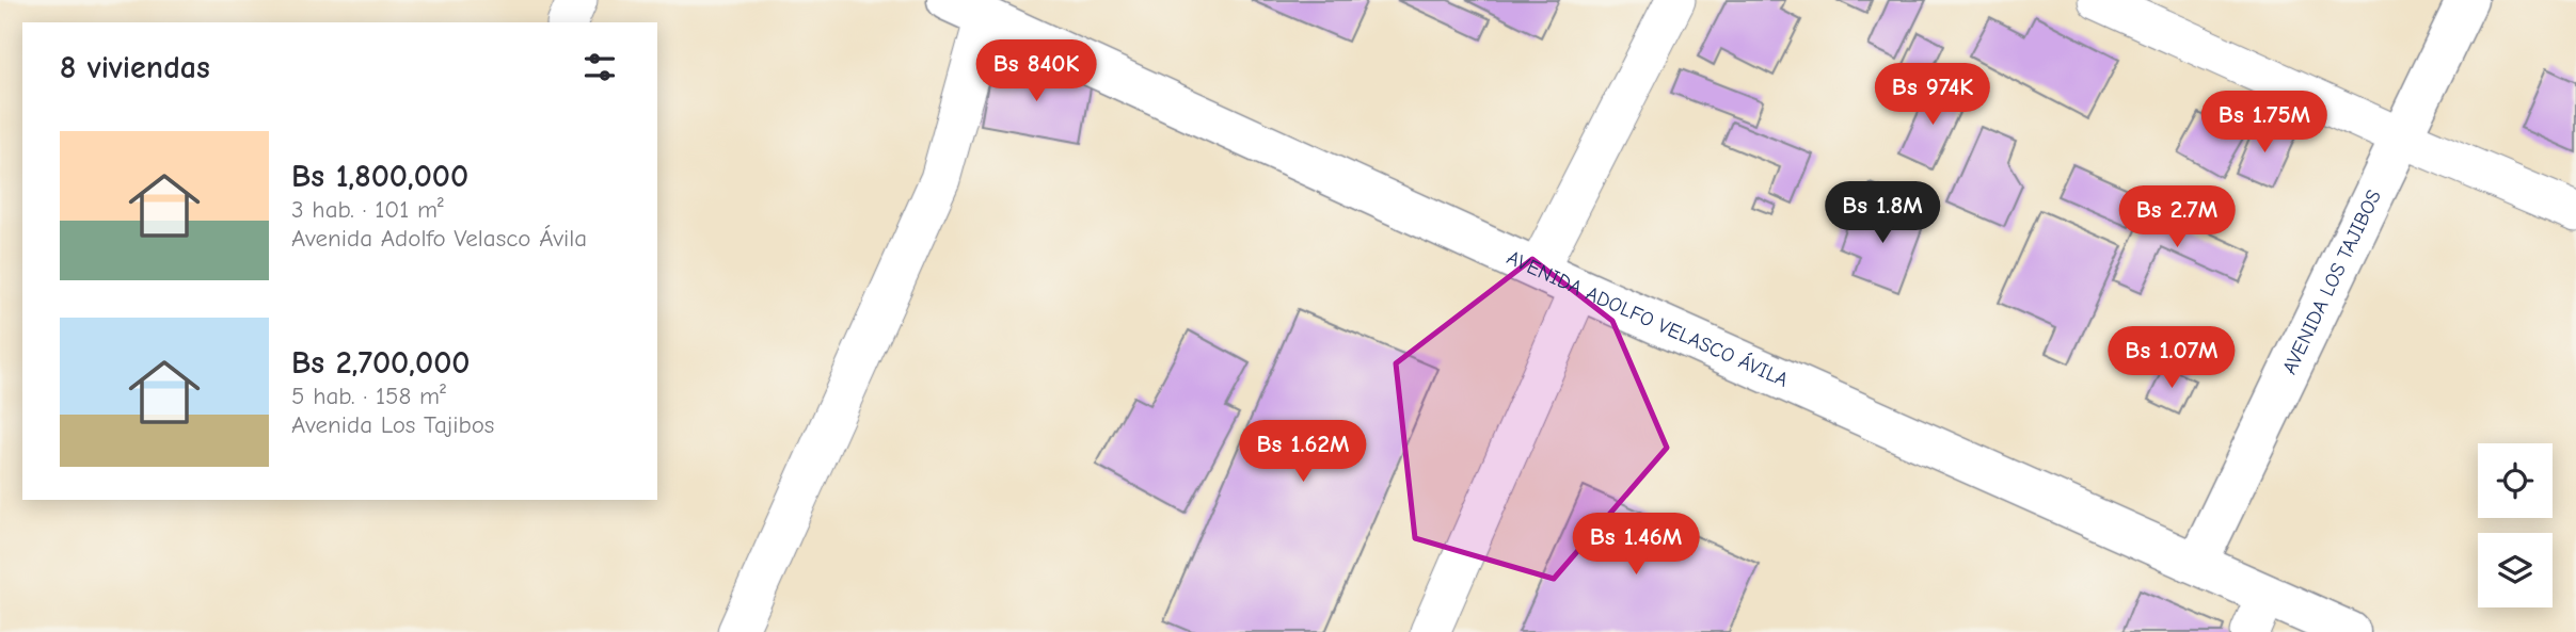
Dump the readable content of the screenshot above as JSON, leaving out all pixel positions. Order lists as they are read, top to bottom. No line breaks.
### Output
{"streets":{"main road":["AVENIDA LOS TAJIBOS","AVENIDA ADOLFO VELASCO ÁVILA"]},"crossings":[["AVENIDA LOS TAJIBOS","AVENIDA ADOLFO VELASCO ÁVILA"]],"page":{"heading":"8 viviendas","price":["Bs 840K","Bs 974K","Bs 1.75M","Bs 1.8M","Bs 2.7M","Bs 1.07M","Bs 1.62M","Bs 1.46M"],"list":[{"name":"Bs 1,800,000","note":"3 hab. · 101 m² · Avenida Adolfo Velasco Ávila"},{"name":"Bs 2,700,000","note":"5 hab. · 158 m² · Avenida Los Tajibos"}]}}
